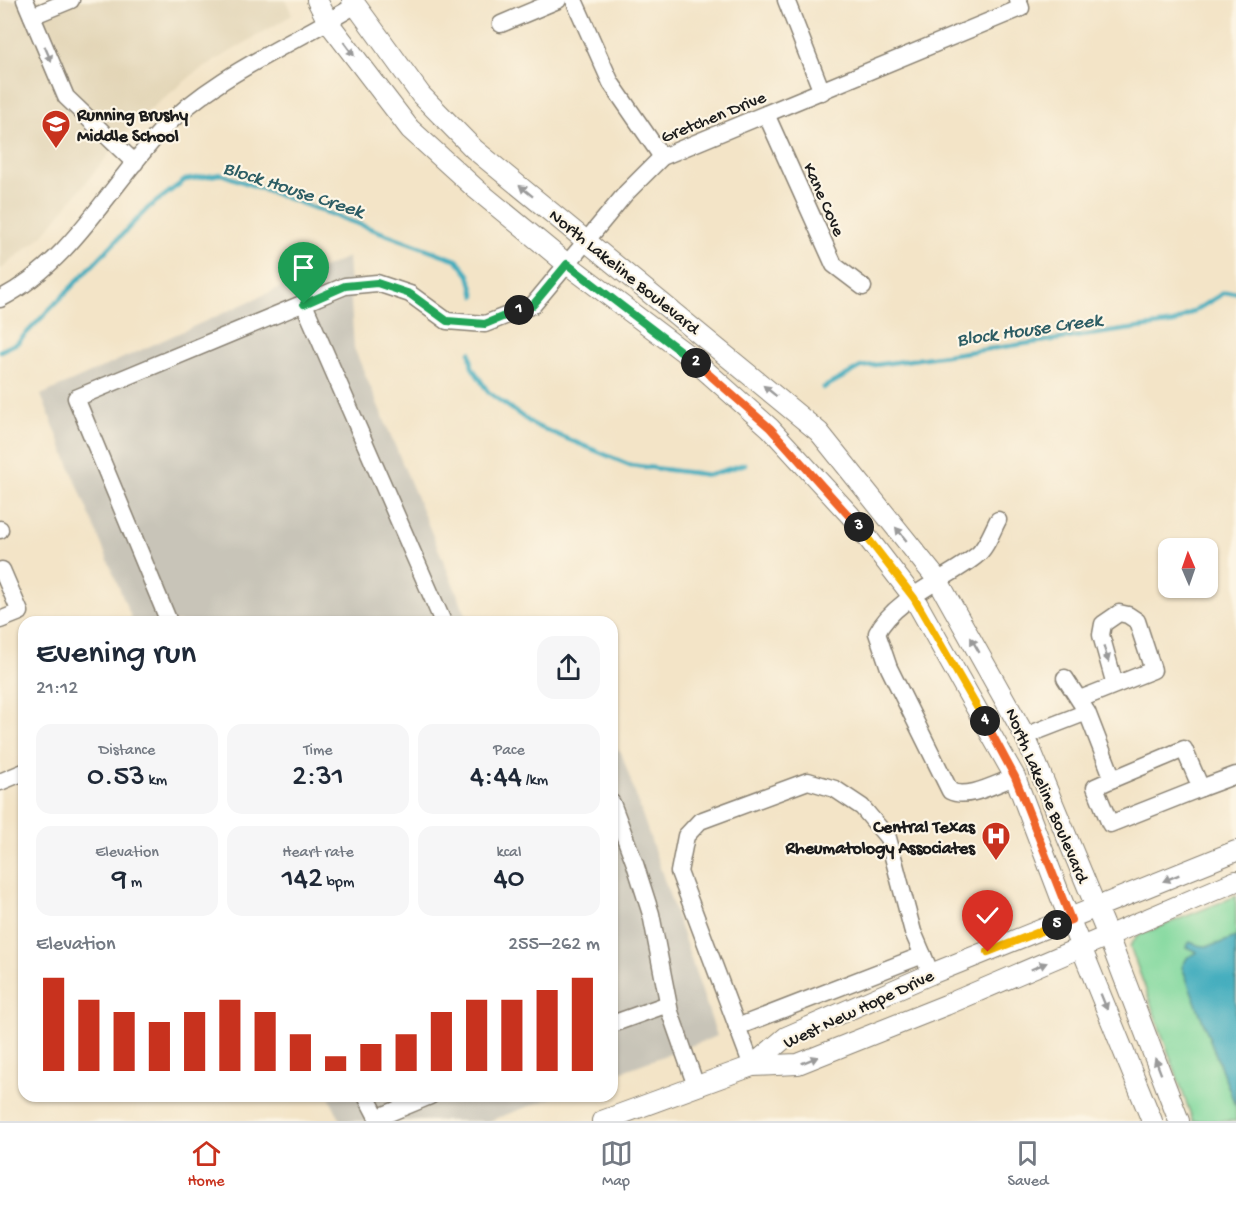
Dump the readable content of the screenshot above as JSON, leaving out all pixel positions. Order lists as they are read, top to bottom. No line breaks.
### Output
{"streets":{"main road":["North Lakeline Boulevard","West New Hope Drive"],"street":["Gretchen Drive","Kane Cove"]},"crossings":[["Gretchen Drive","Kane Cove"],["Gretchen Drive","North Lakeline Boulevard"],["North Lakeline Boulevard","West New Hope Drive"]],"water":["Block House Creek"],"places":{"school or university":["Running Brushy Middle School"],"hospital":["Central Texas Rheumatology Associates"]},"north":"top","page":{"pins":["1","2","3","4","5"],"heading":["Evening run","21:12"],"stats":[["Distance","0.53 km"],["Time","2:31"],["Pace","4:44 /km"],["Elevation","9 m"],["Heart rate","142 bpm"],["kcal","40"]],"chart":["Elevation","255–262 m"],"tabs":["Home","Map","Saved"]}}
